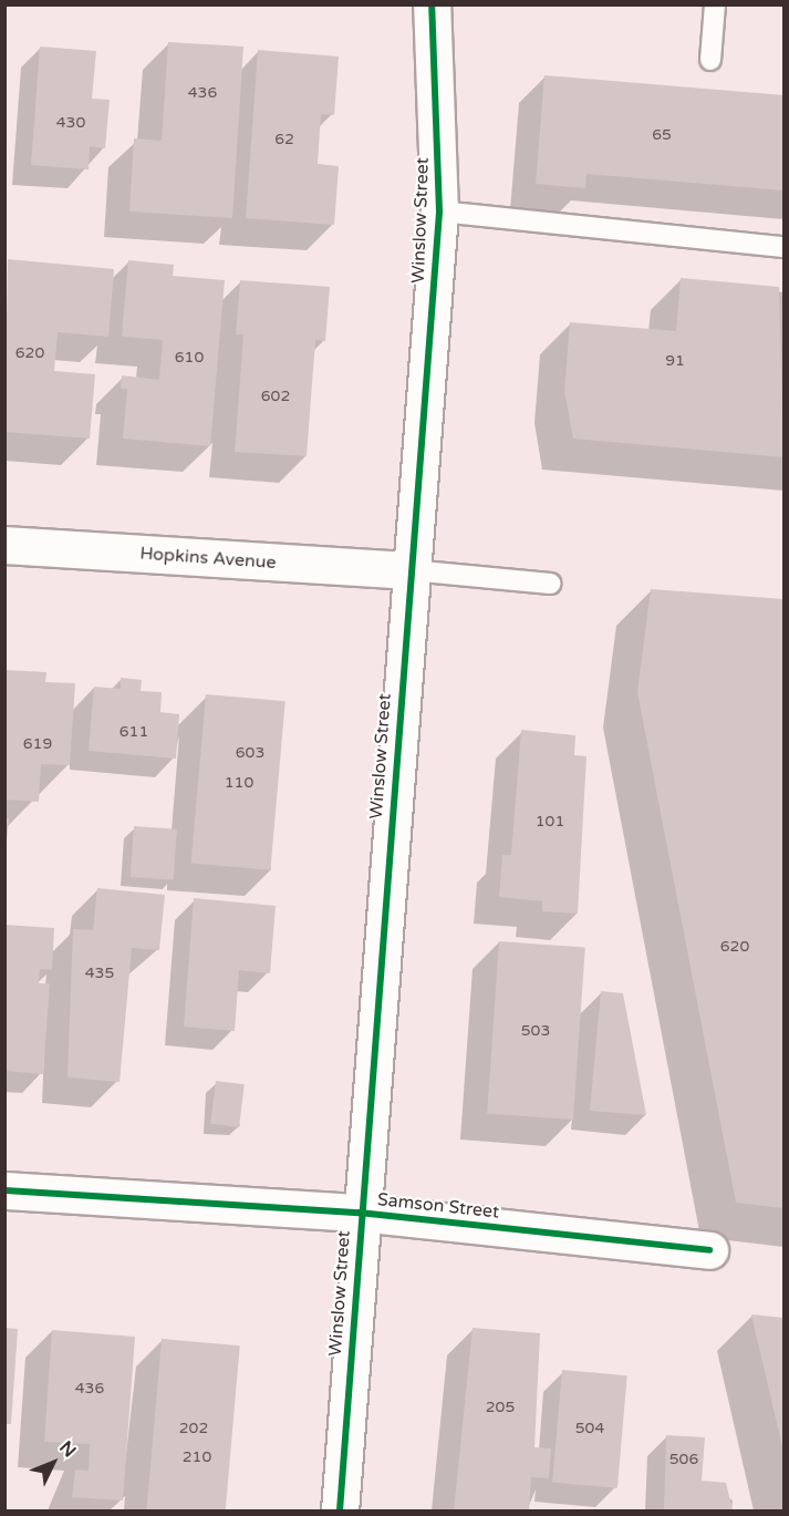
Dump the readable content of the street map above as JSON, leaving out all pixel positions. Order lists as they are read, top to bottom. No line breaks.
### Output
{"streets":{"street":["Winslow Street","Hopkins Avenue","Samson Street"]},"crossings":[["Winslow Street","Hopkins Avenue"],["Winslow Street","Samson Street"]],"house_numbers":["436","430","65","62","620","610","91","602","611","619","603","110","101","620","435","503","436","205","202","504","210","506"],"north":"top right"}
